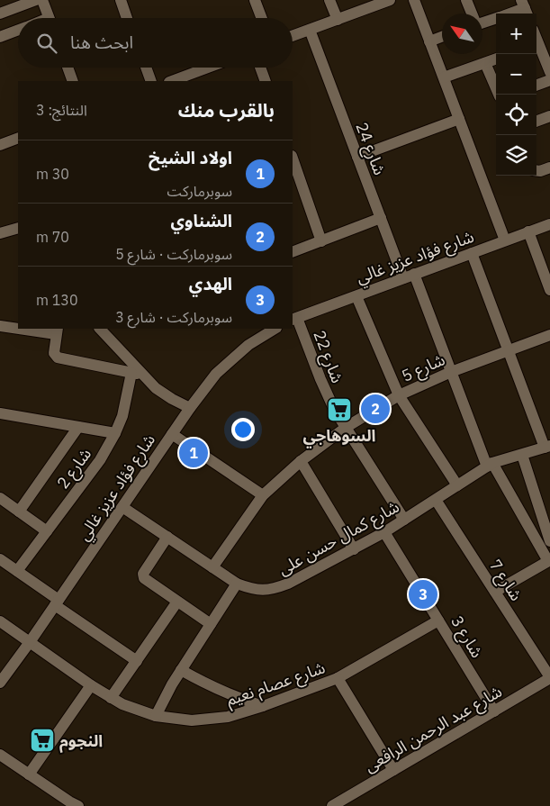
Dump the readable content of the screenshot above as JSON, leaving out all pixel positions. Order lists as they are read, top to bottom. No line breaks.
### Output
{"streets":{"street":["شارع 24","شارع فؤاد عزيز غالي","شارع 22","شارع 5","شارع 2","شارع كمال حسن على","شارع 7","شارع 3","شارع عصام نعيم","شارع عبد الرحمن الرافعى"]},"crossings":[["شارع 24","شارع فؤاد عزيز غالي"],["شارع 24","شارع 5"],["شارع 24","شارع كمال حسن على"],["شارع فؤاد عزيز غالي","شارع 22"],["شارع فؤاد عزيز غالي","شارع كمال حسن على"],["شارع فؤاد عزيز غالي","شارع عصام نعيم"],["شارع 22","شارع 5"],["شارع 22","شارع كمال حسن على"],["شارع 5","شارع كمال حسن على"],["شارع كمال حسن على","شارع 7"],["شارع كمال حسن على","شارع 3"],["شارع 7","شارع عبد الرحمن الرافعى"],["شارع 3","شارع عصام نعيم"],["شارع 3","شارع عبد الرحمن الرافعى"]],"places":{"supermarket":["السوهاجي","النجوم"]},"north":"top left","page":{"map_buttons":["+","−"],"search":"ابحث هنا","heading":["بالقرب منك","النتائج: 3"],"list":[{"mark":"1","name":"اولاد الشيخ","note":"سوبرماركت","value":"30 m"},{"mark":"2","name":"الشناوي","note":"سوبرماركت · شارع 5","value":"70 m"},{"mark":"3","name":"الهدي","note":"سوبرماركت · شارع 3","value":"130 m"}],"pins":["2","1","3"]}}
